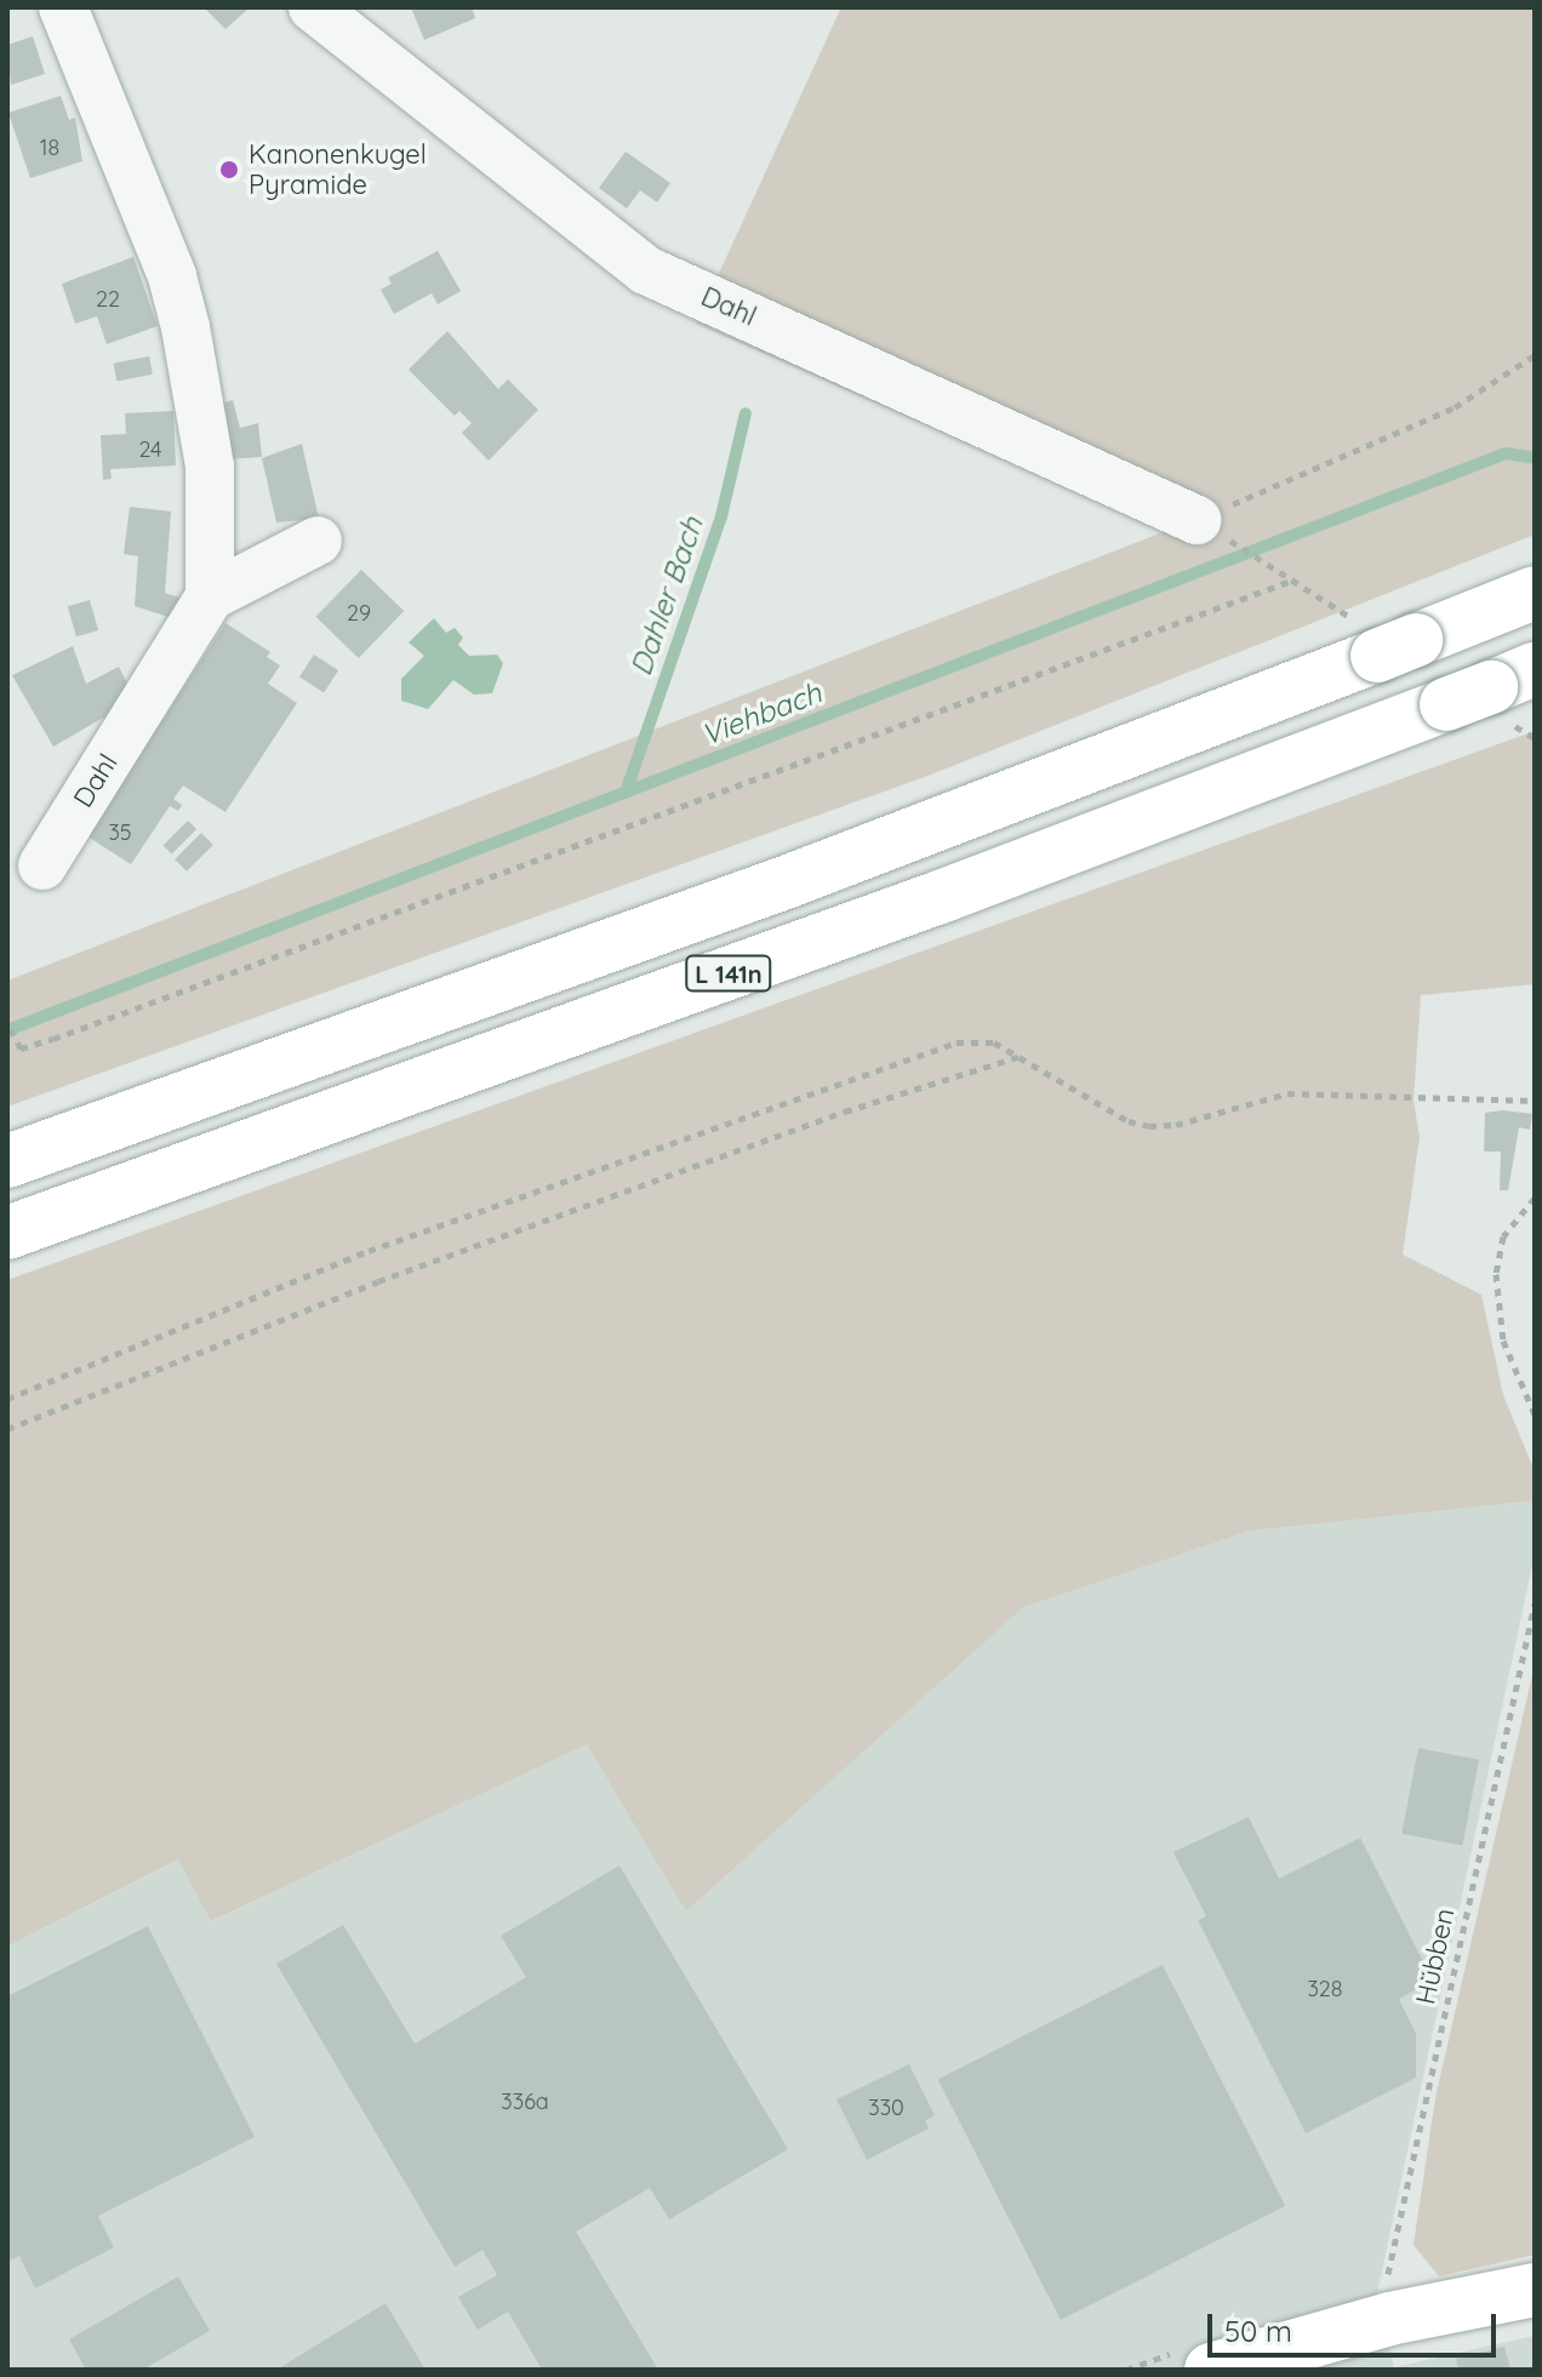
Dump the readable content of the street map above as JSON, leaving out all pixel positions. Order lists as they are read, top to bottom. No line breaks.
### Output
{"streets":{"main road":["L 141n"],"lane":["Dahl"],"path":["Hübben"]},"water":["Dahler Bach","Viehbach"],"places":["Kanonenkugel Pyramide"],"house_numbers":["18","22","24","29","35","328","336a","330"],"scale_bar":"50 m"}
